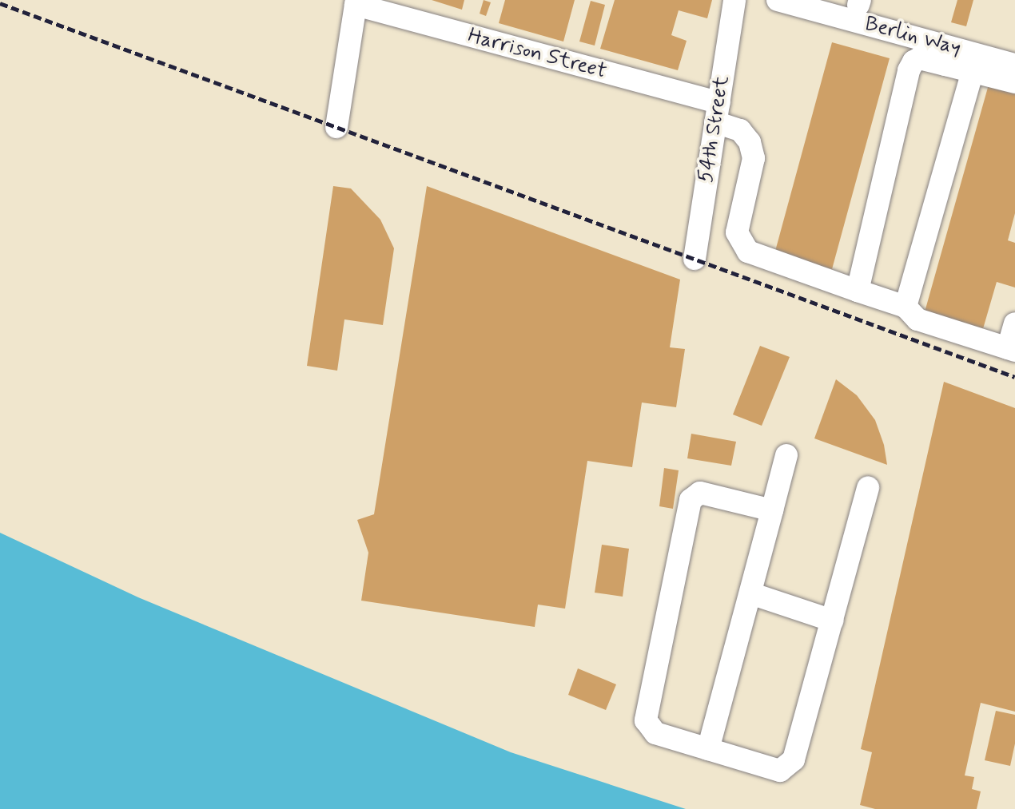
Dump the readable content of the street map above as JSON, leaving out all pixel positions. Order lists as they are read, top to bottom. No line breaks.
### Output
{"streets":{"street":["Berlin Way","Harrison Street","54th Street"]},"crossings":[["Harrison Street","54th Street"]]}
